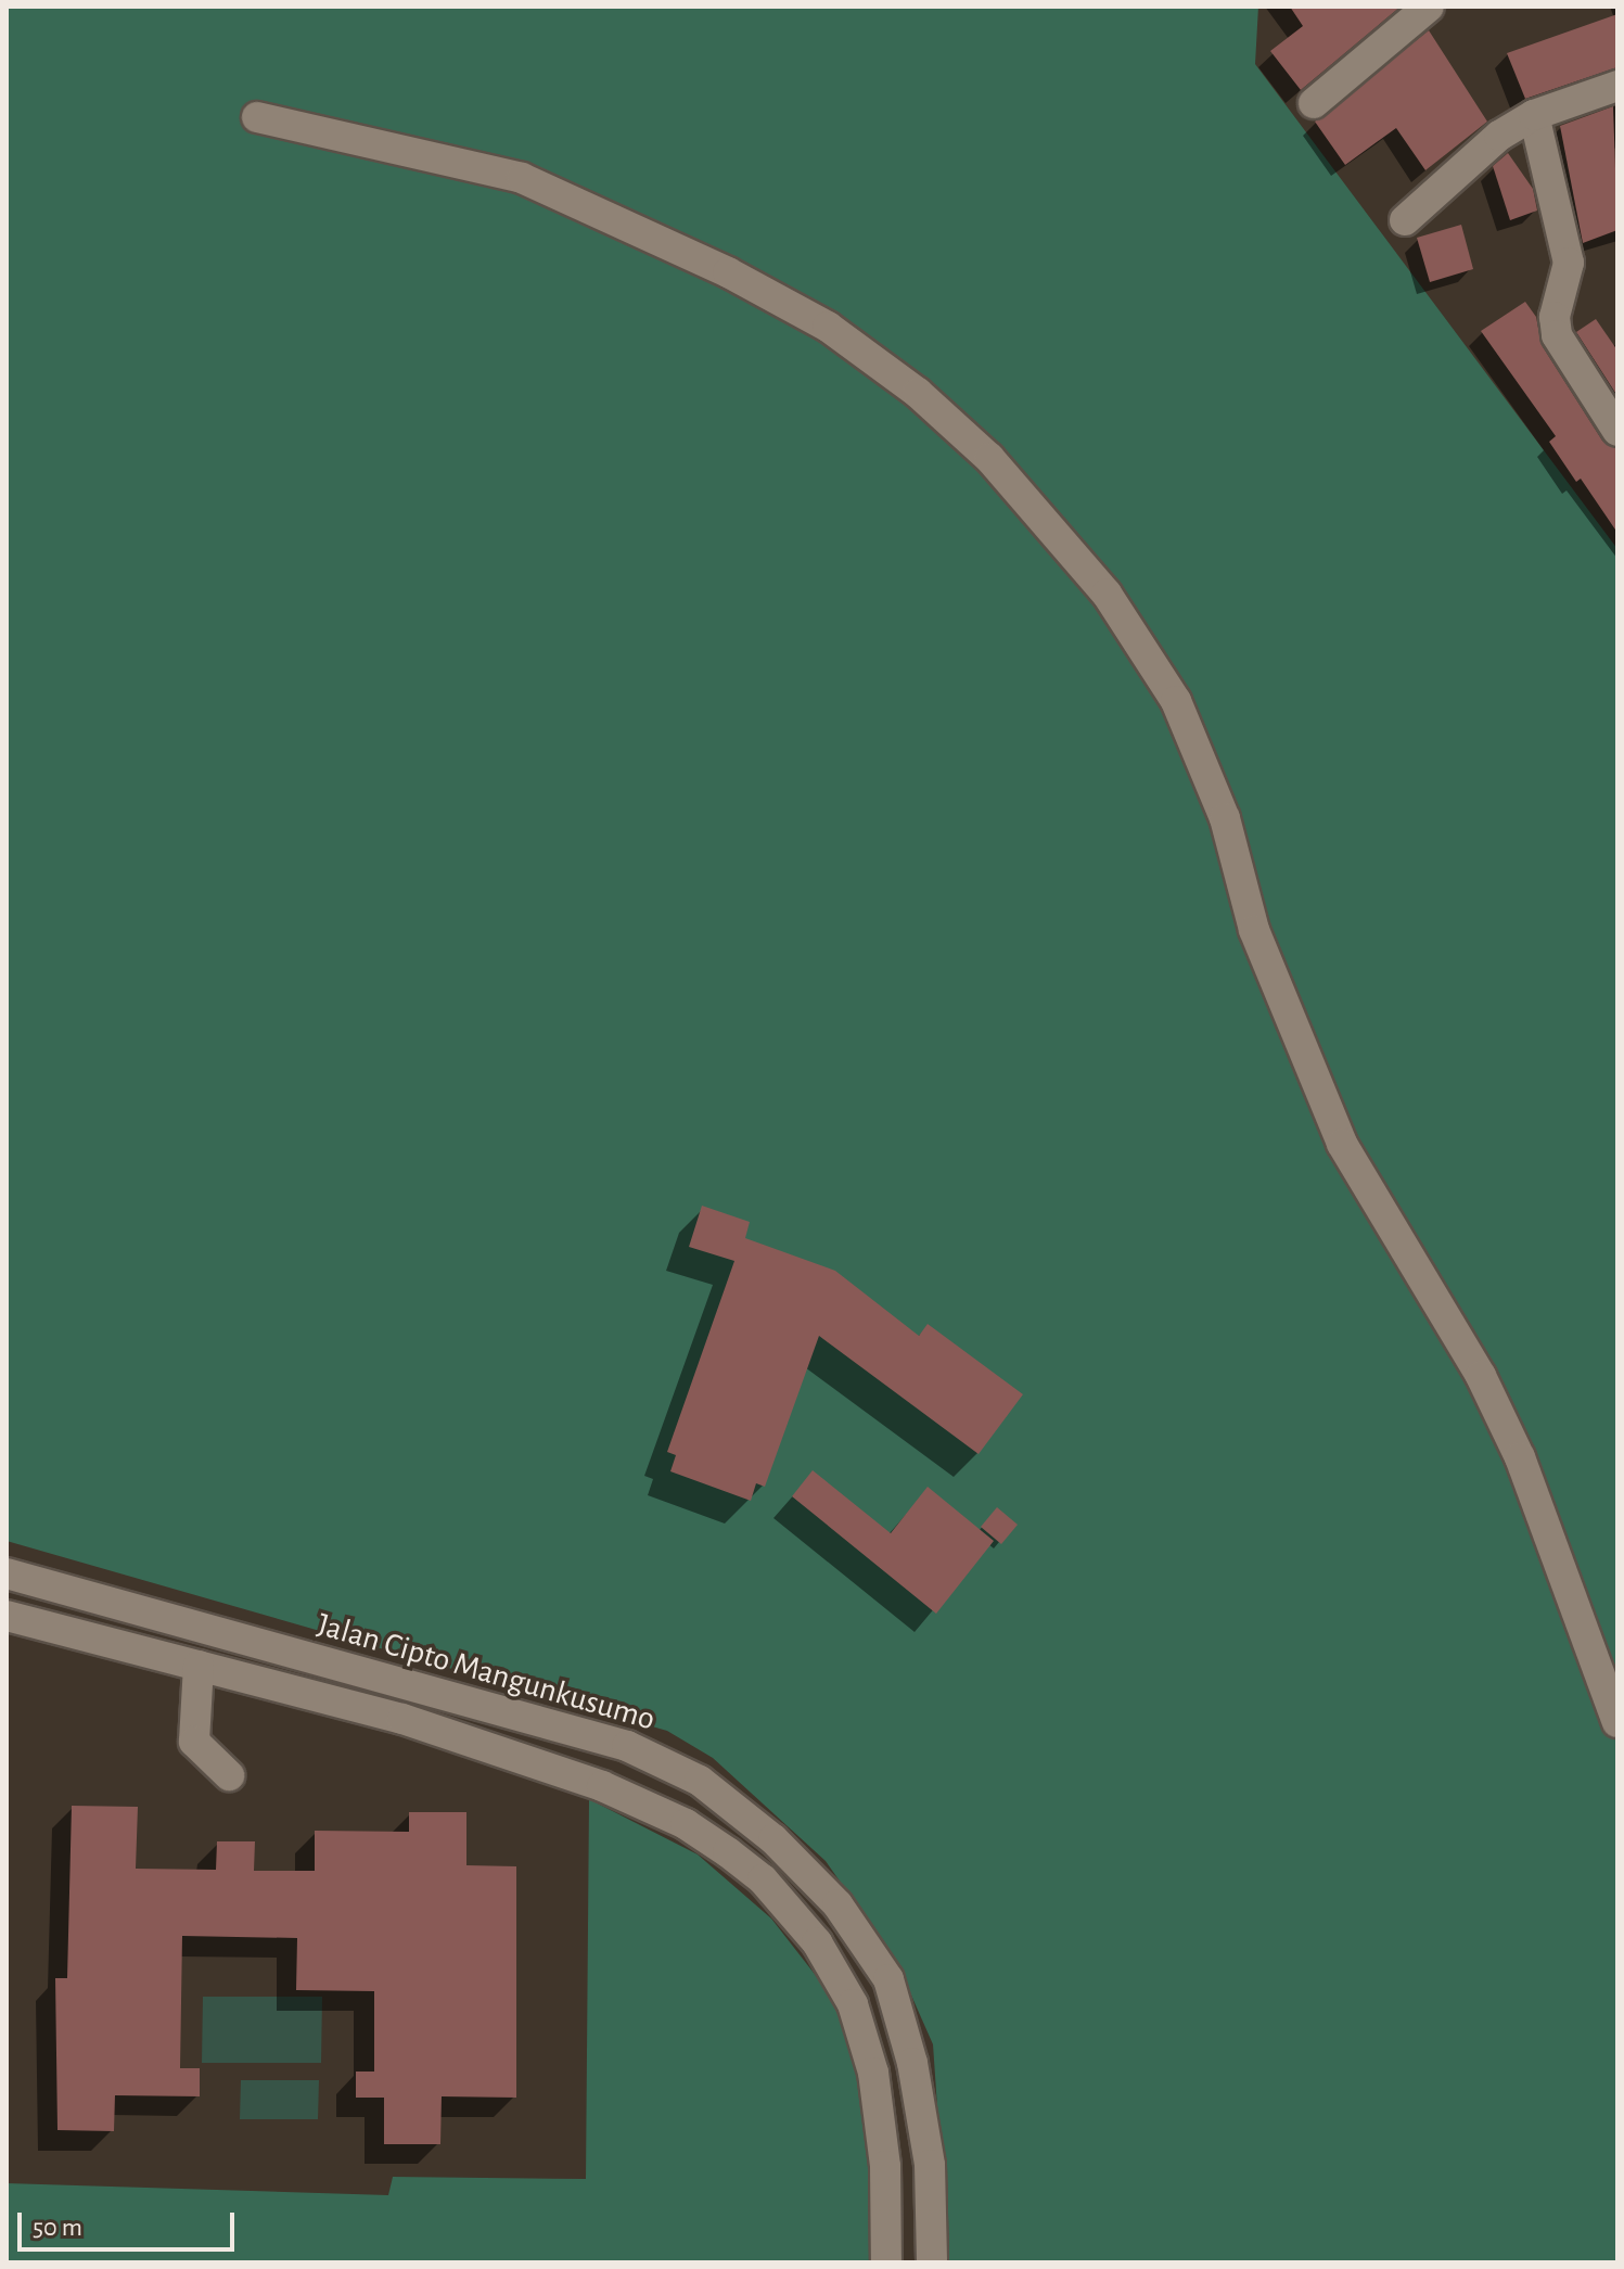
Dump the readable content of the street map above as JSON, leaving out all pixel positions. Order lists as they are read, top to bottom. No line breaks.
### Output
{"streets":{"street":["Jalan Cipto Mangunkusumo"]},"scale_bar":"50 m"}
